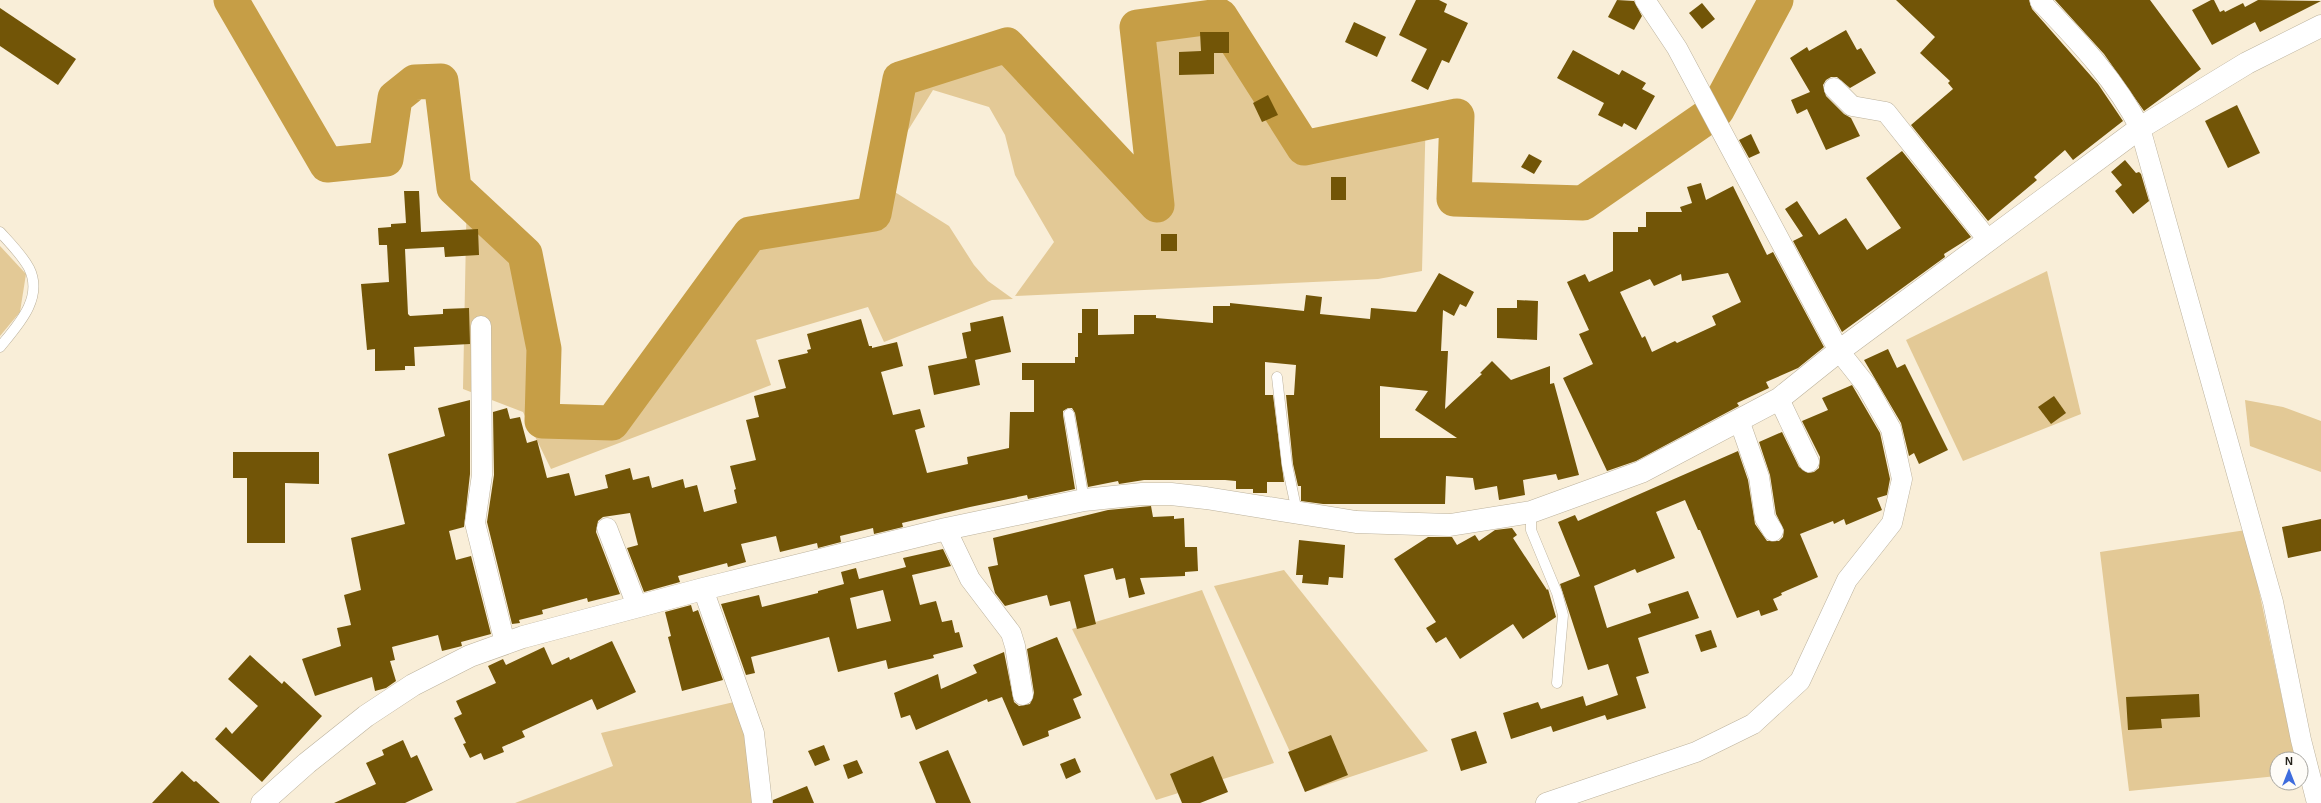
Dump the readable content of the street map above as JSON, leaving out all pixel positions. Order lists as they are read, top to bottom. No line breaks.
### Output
{"north":"top"}
